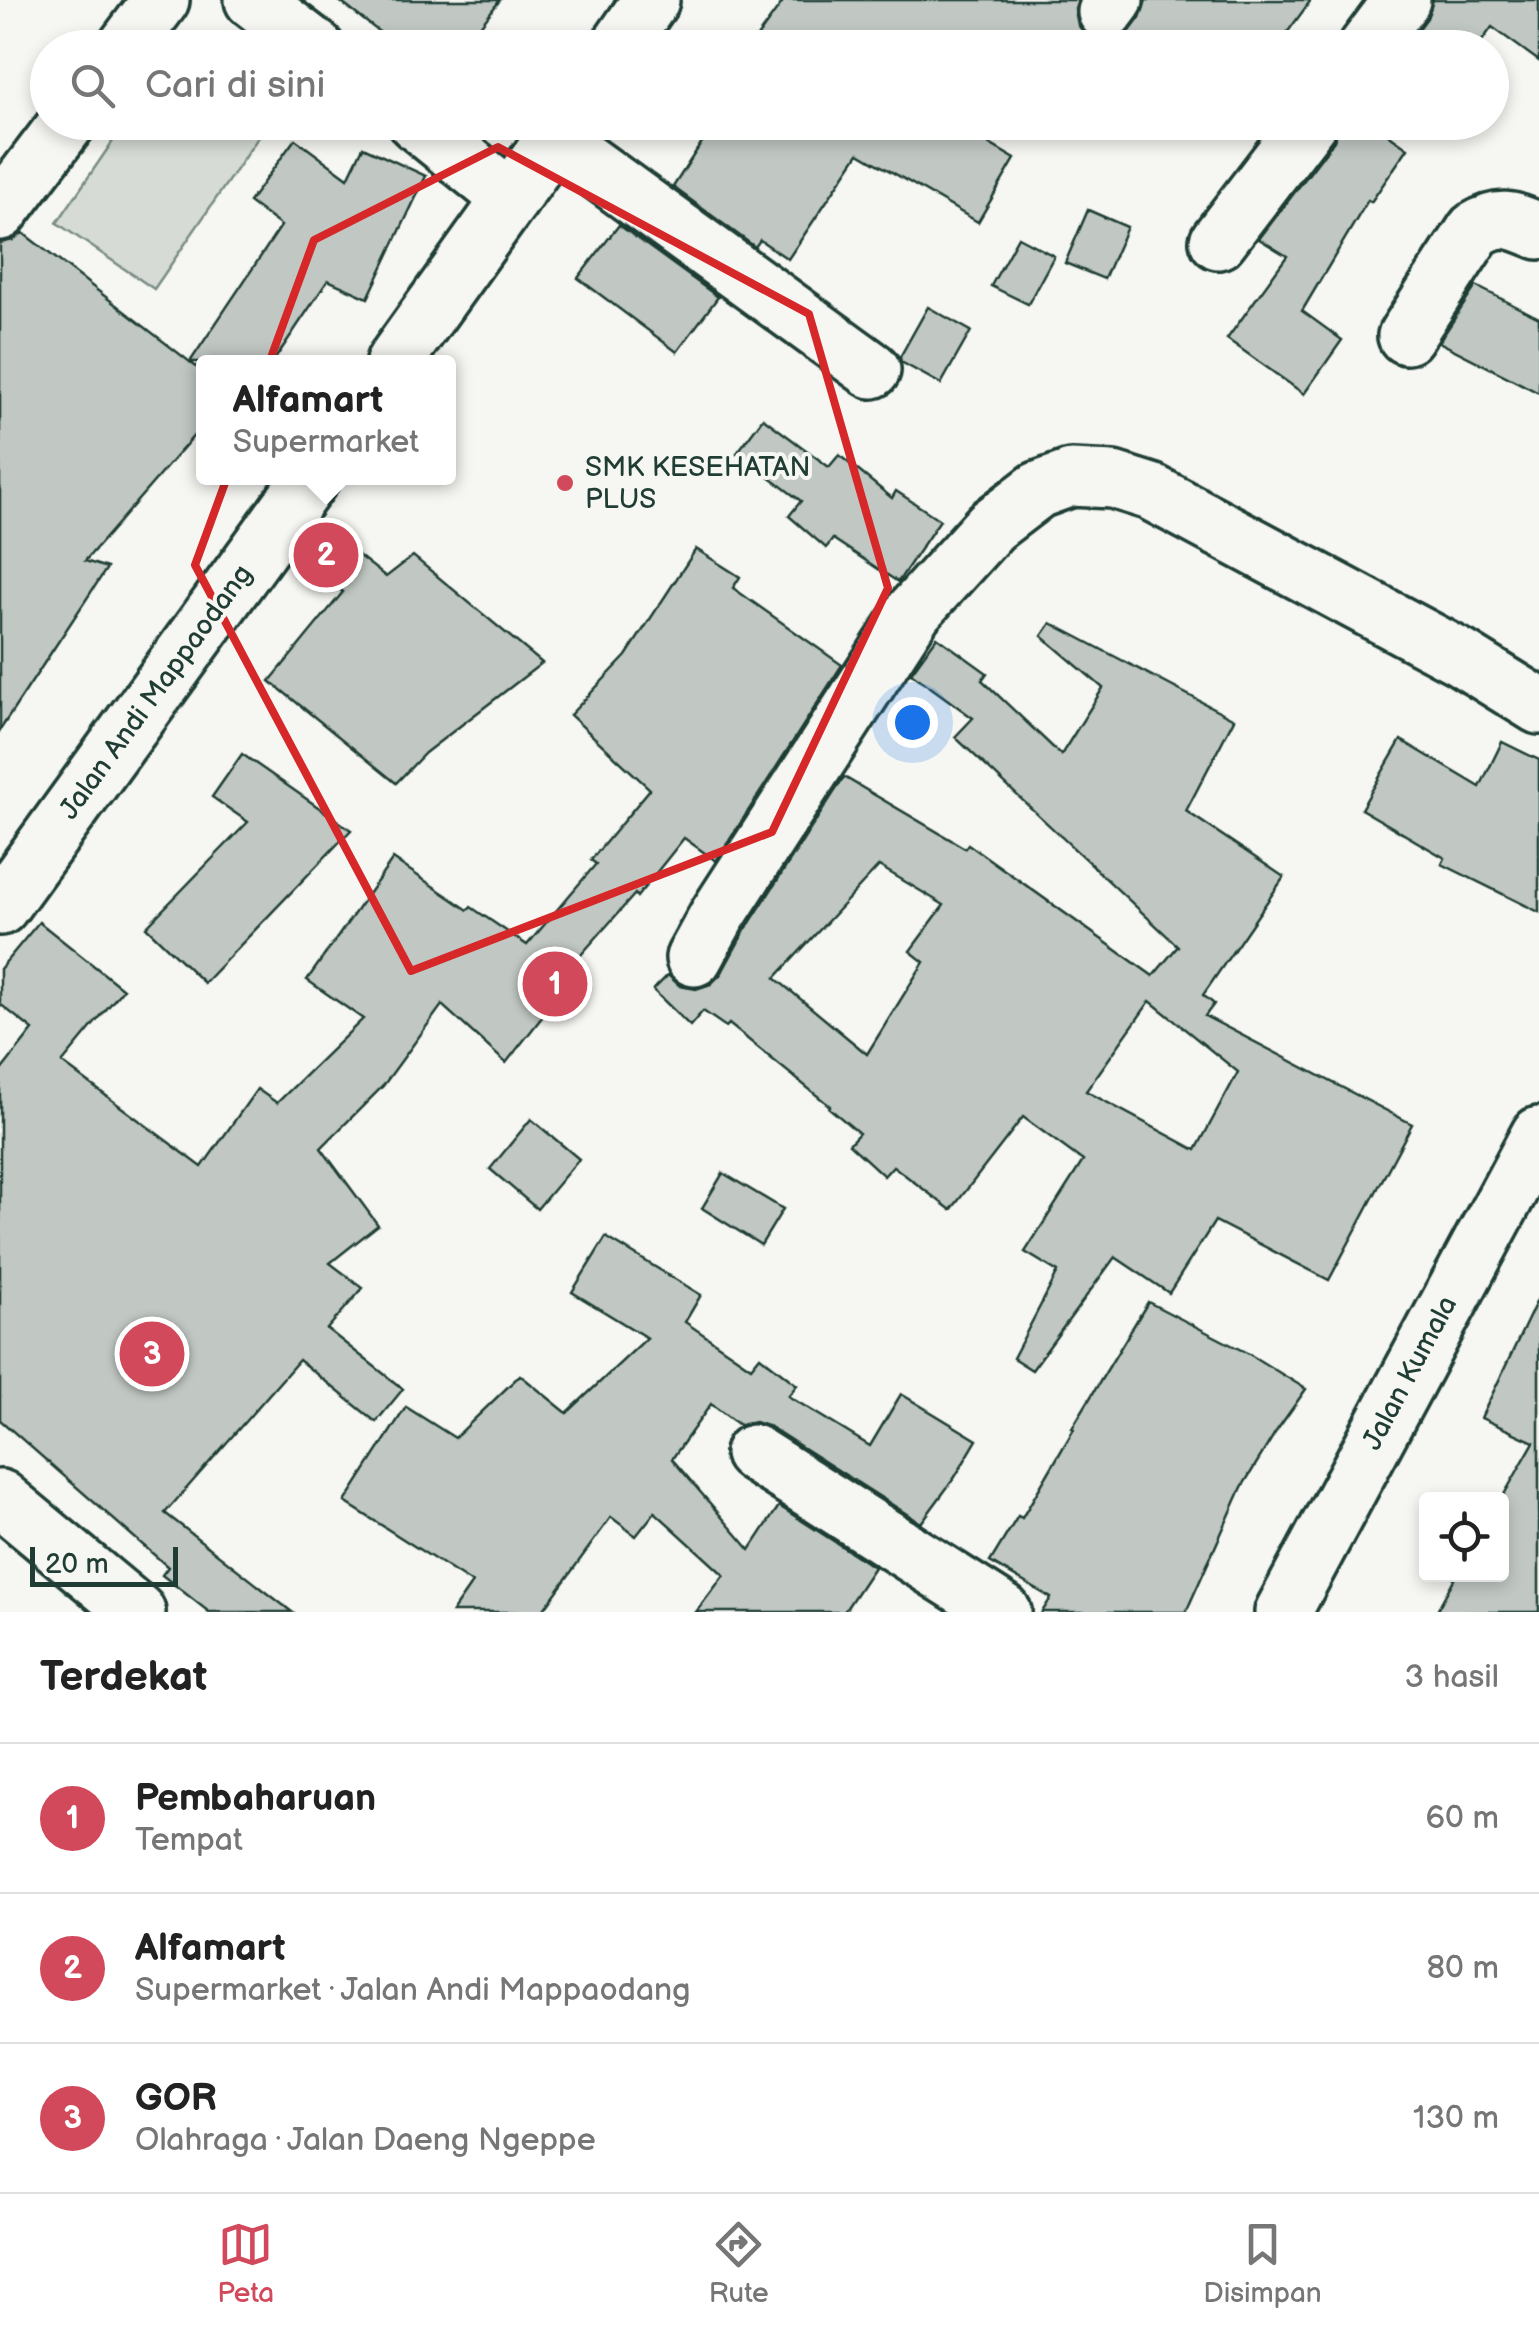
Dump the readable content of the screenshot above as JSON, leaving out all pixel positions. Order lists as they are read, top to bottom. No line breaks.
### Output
{"streets":{"street":["Jalan Andi Mappaodang","Jalan Kumala"]},"places":["SMK KESEHATAN PLUS"],"scale_bar":"20 m","page":{"search":"Cari di sini","popup":["Alfamart","Supermarket"],"pins":["2","1","3"],"scale":"20 m","heading":["Terdekat","3 hasil"],"list":[{"mark":"1","name":"Pembaharuan","note":"Tempat","value":"60 m"},{"mark":"2","name":"Alfamart","note":"Supermarket · Jalan Andi Mappaodang","value":"80 m"},{"mark":"3","name":"GOR","note":"Olahraga · Jalan Daeng Ngeppe","value":"130 m"}],"nav":["Peta","Rute","Disimpan"]}}
